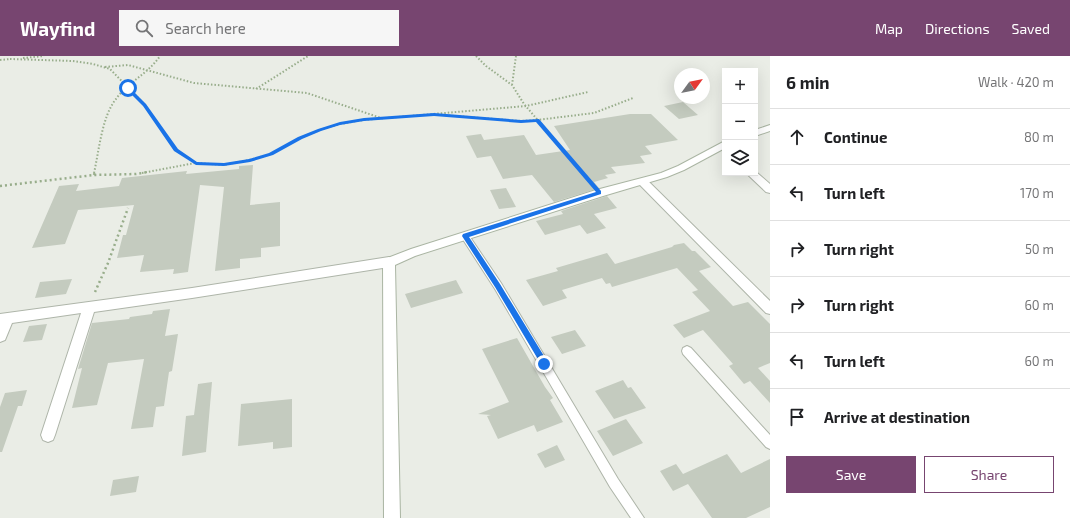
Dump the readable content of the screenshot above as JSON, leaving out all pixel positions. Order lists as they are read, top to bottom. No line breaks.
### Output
{"north":"top right","page":{"header":"Wayfind","search":"Search here","nav":["Map","Directions","Saved"],"heading":["6 min","Walk · 420 m"],"map_buttons":["+","−"],"list":[["Continue","80 m"],["Turn left","170 m"],["Turn right","50 m"],["Turn right","60 m"],["Turn left","60 m"],"Arrive at destination"],"buttons":["Save","Share"]}}
